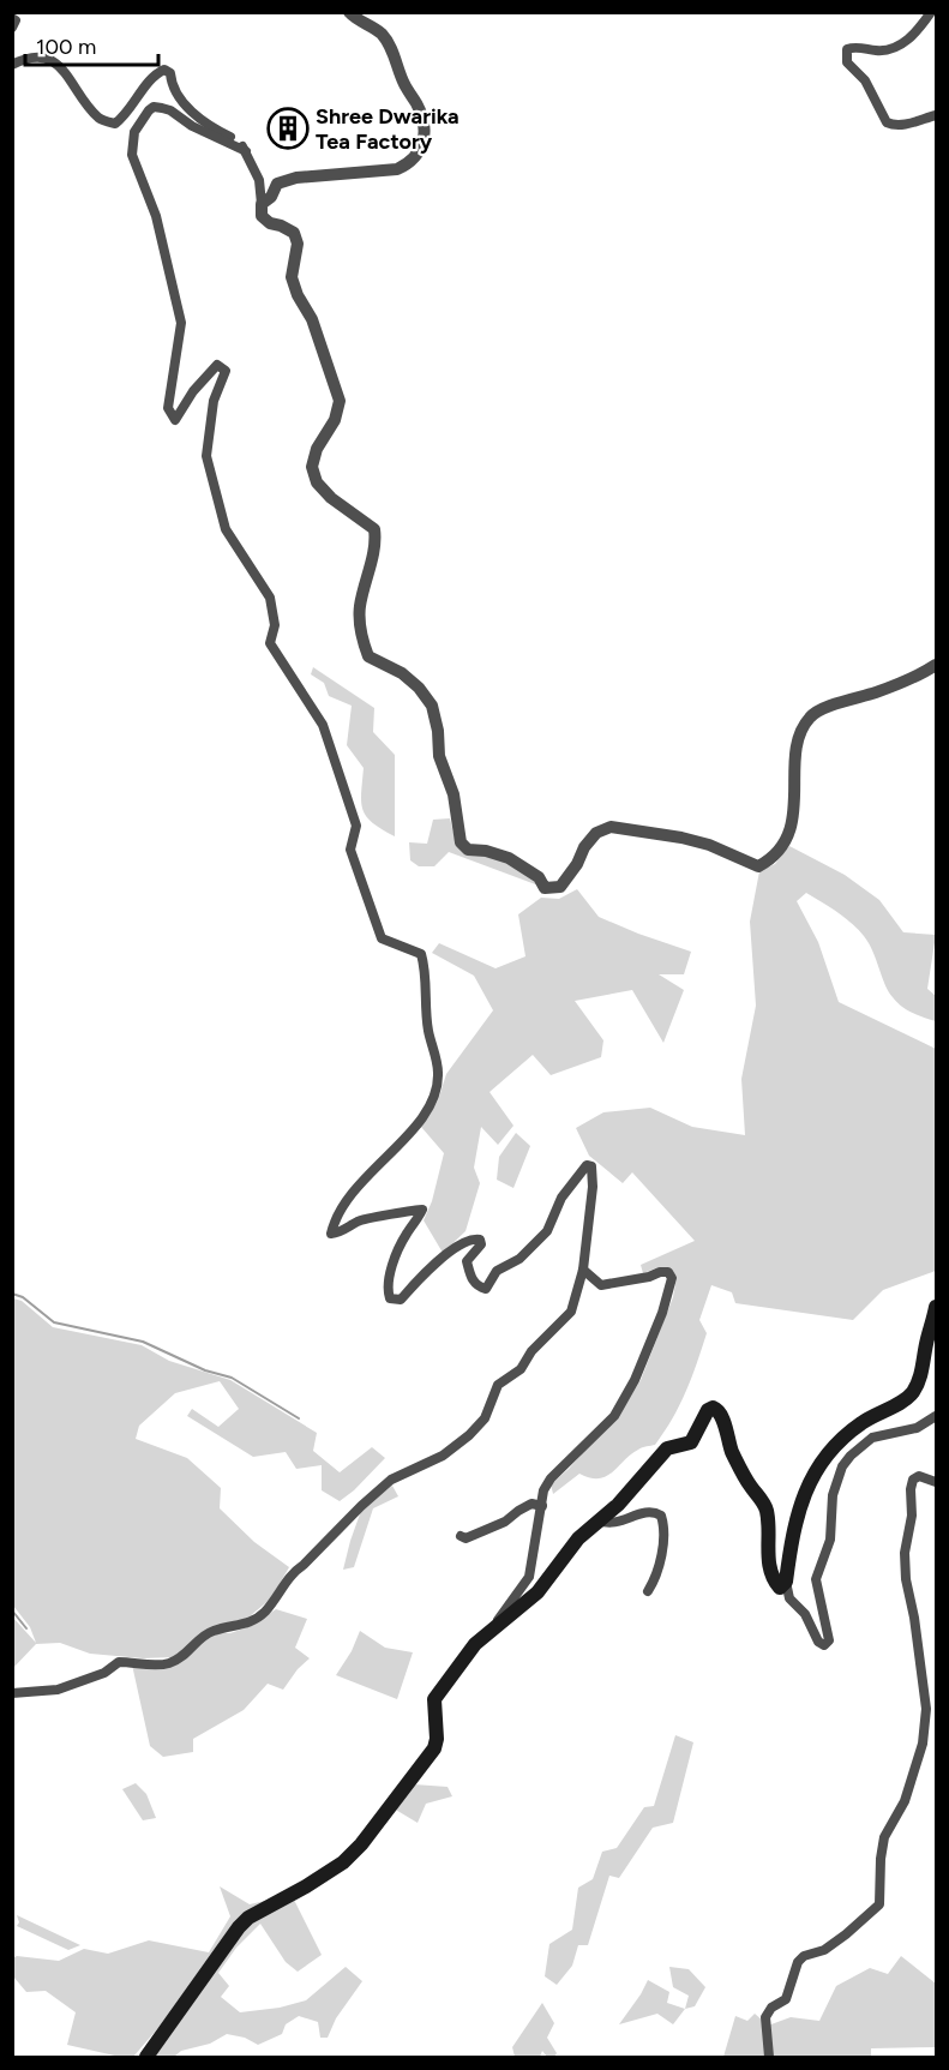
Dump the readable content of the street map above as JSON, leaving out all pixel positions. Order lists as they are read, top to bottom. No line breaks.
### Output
{"places":{"building":["Shree Dwarika Tea Factory"]},"scale_bar":"100 m"}
